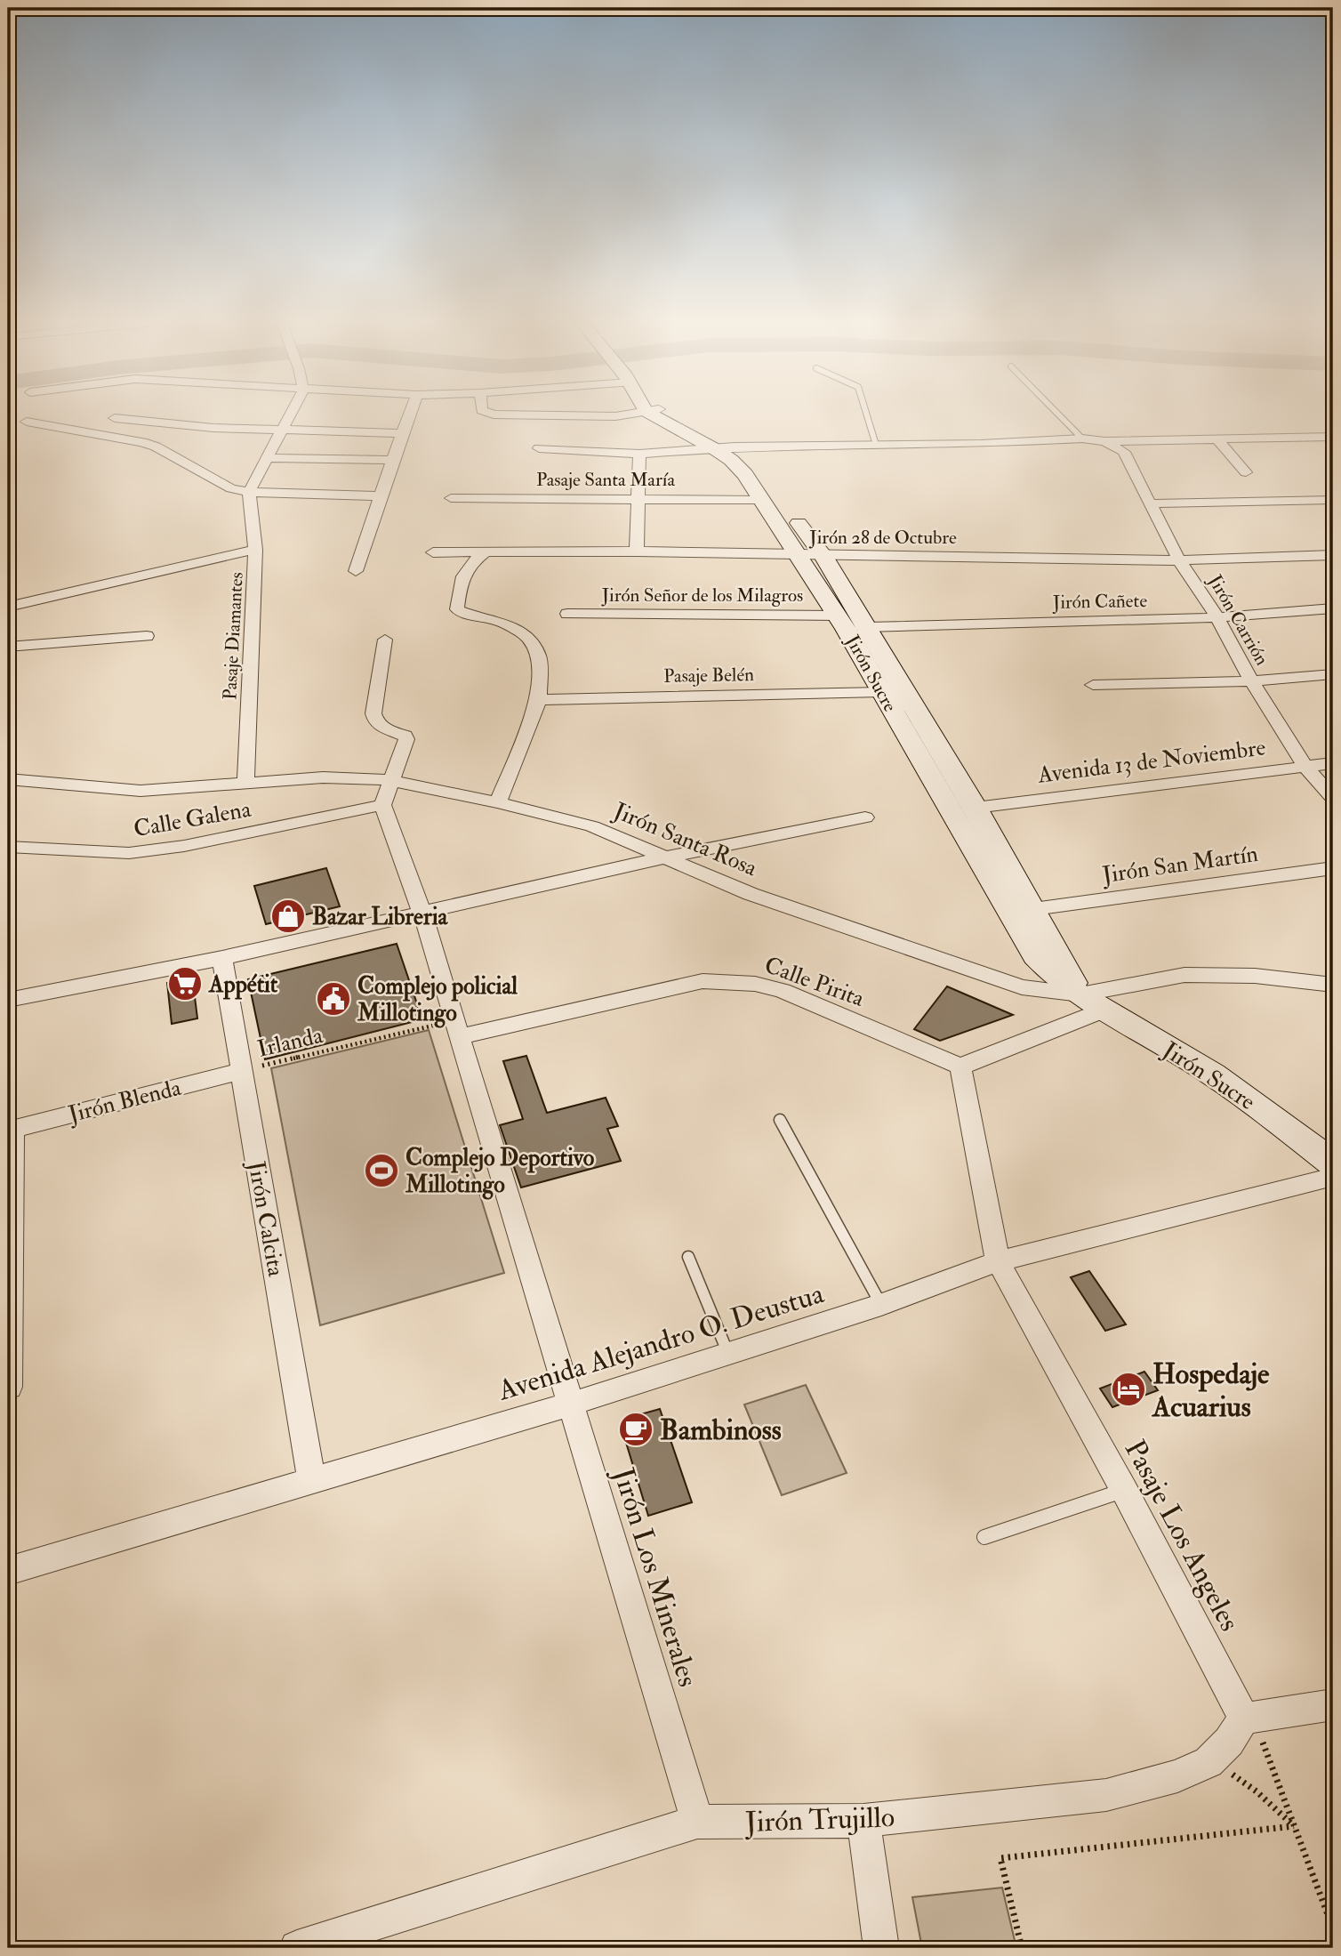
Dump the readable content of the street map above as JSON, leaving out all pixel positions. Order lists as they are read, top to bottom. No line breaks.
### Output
{"streets":{"street":["Pasaje Santa María","Jirón 28 de Octubre","Jirón Señor de los Milagros","Jirón Cañete","Jirón Carrión","Pasaje Diamantes","Jirón Sucre","Pasaje Belén","Avenida 13 de Noviembre","Calle Galena","Jirón Santa Rosa","Jirón San Martín","Calle Pirita","Jirón Blenda","Jirón Calcita","Avenida Alejandro O. Deustua","Pasaje Los Angeles","Jirón Los Minerales","Jirón Trujillo"],"path":["Irlanda"]},"crossings":[["Pasaje Santa María","Jirón Carrión"],["Pasaje Santa María","Jirón Sucre"],["Jirón 28 de Octubre","Jirón Carrión"],["Jirón 28 de Octubre","Jirón Sucre"],["Jirón Señor de los Milagros","Jirón Sucre"],["Jirón Cañete","Jirón Carrión"],["Jirón Cañete","Jirón Sucre"],["Jirón Carrión","Avenida 13 de Noviembre"],["Pasaje Diamantes","Jirón Santa Rosa"],["Jirón Sucre","Pasaje Belén"],["Jirón Sucre","Avenida 13 de Noviembre"],["Jirón Sucre","Jirón Santa Rosa"],["Jirón Sucre","Jirón San Martín"],["Calle Galena","Jirón Los Minerales"],["Calle Pirita","Irlanda"],["Calle Pirita","Pasaje Los Angeles"],["Calle Pirita","Jirón Los Minerales"],["Irlanda","Jirón Blenda"],["Irlanda","Jirón Calcita"],["Irlanda","Jirón Los Minerales"],["Jirón Blenda","Jirón Calcita"],["Jirón Calcita","Avenida Alejandro O. Deustua"],["Avenida Alejandro O. Deustua","Pasaje Los Angeles"],["Avenida Alejandro O. Deustua","Jirón Los Minerales"],["Pasaje Los Angeles","Jirón Trujillo"],["Jirón Los Minerales","Jirón Trujillo"]],"places":{"shop":["Bazar Libreria"],"supermarket":["Appétit"],"public building":["Complejo policial Millotingo"],"sports":["Complejo Deportivo Millotingo"],"hotel":["Hospedaje Acuarius"],"cafe":["Bambinoss"]}}
